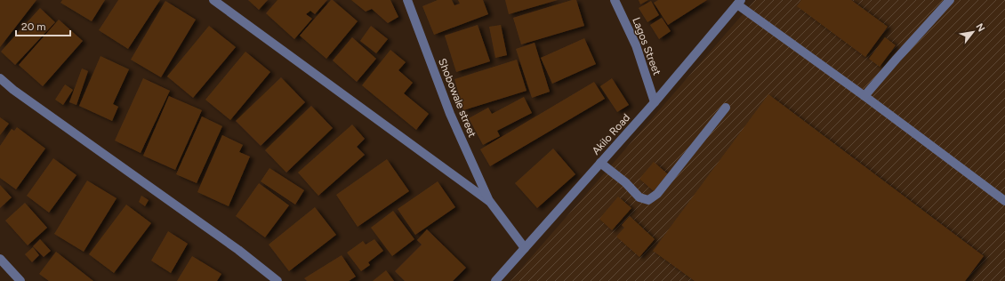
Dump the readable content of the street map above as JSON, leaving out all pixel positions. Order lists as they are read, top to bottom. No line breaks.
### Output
{"streets":{"street":["Lagos Street","Shobowale street","Akilo Road"]},"crossings":[["Lagos Street","Akilo Road"]],"scale_bar":"20 m","north":"top right"}
